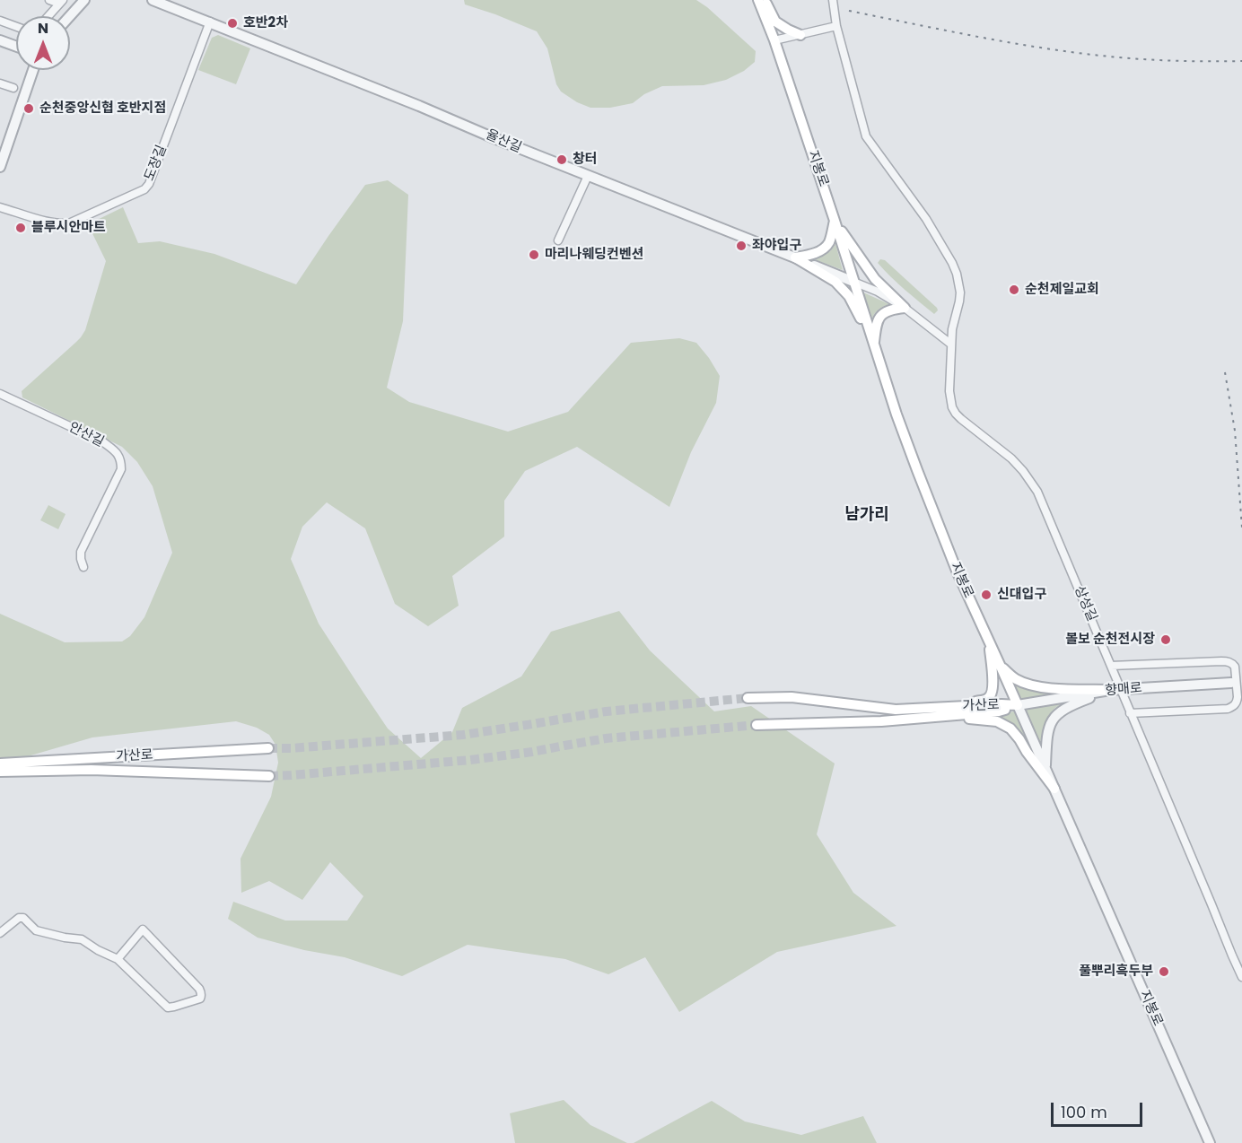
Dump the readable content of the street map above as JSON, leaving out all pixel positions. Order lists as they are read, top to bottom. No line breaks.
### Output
{"streets":{"main road":["지봉로","가산로"],"street":["율산길","도장길","안산길","상성길","향매로"]},"crossings":[["율산길","도장길"],["율산길","지봉로"],["지봉로","향매로"],["지봉로","가산로"],["상성길","향매로"],["향매로","가산로"]],"districts":["남가리"],"places":["호반2차","순천중앙신협 호반지점","창터","블루시안마트","좌야입구","마리나웨딩컨벤션","순천제일교회","신대입구","볼보 순천전시장","풀뿌리흑두부"],"scale_bar":"100 m","north":"top"}
